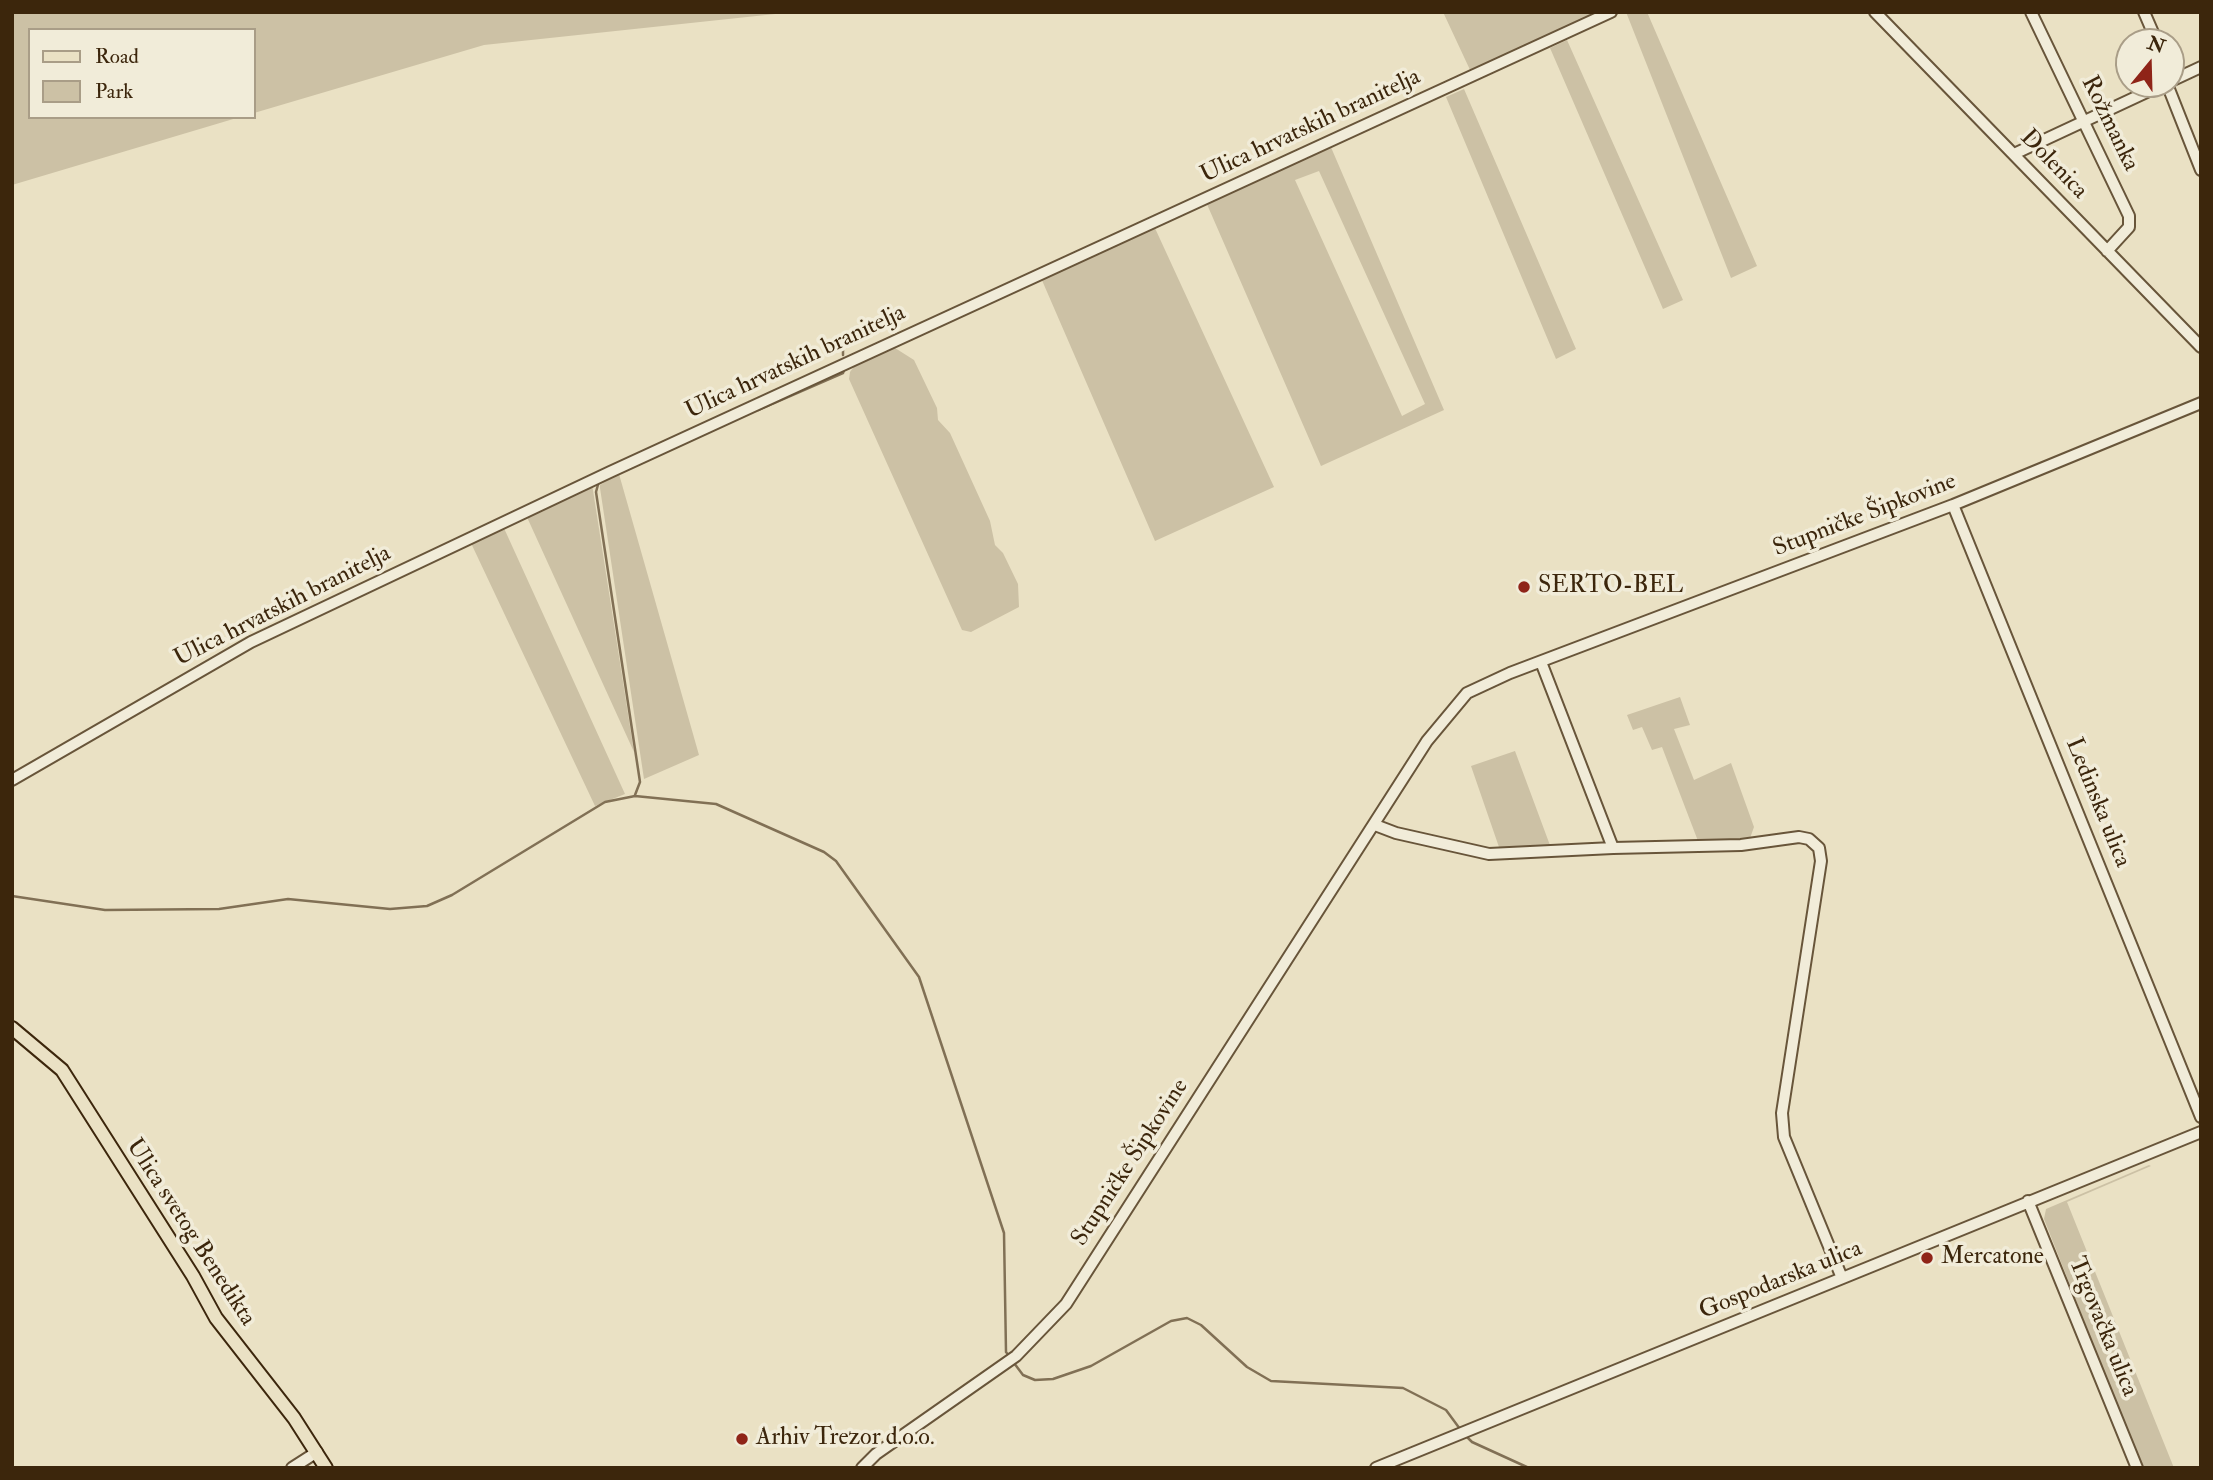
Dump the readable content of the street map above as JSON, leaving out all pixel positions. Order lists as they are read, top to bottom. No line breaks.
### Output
{"streets":{"main road":["Ulica svetog Benedikta"],"street":["Rožmanka","Ulica hrvatskih branitelja","Dolenica","Stupničke Šipkovine","Ledinska ulica","Gospodarska ulica","Trgovačka ulica"]},"crossings":[["Rožmanka","Dolenica"],["Stupničke Šipkovine","Ledinska ulica"],["Gospodarska ulica","Trgovačka ulica"]],"places":["SERTO-BEL","Mercatone","Arhiv Trezor d.o.o."],"legend":["Road","Park"],"north":"top"}
